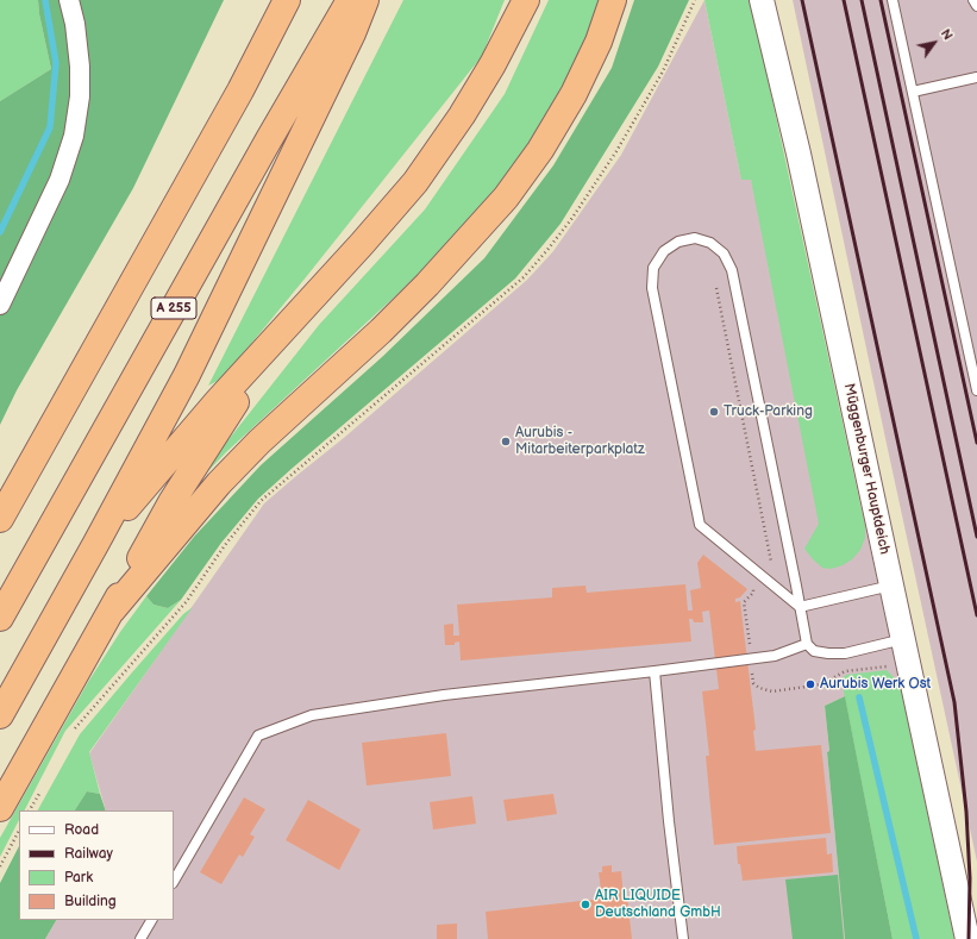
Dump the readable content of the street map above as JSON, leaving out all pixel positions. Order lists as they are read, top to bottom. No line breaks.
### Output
{"streets":{"highway":["A 255"],"street":["Müggenburger Hauptdeich"]},"places":["Truck-Parking","Aurubis - Mitarbeiterparkplatz","Aurubis Werk Ost","AIR LIQUIDE Deutschland GmbH"],"legend":["Road","Railway","Park","Building"],"north":"top right"}
